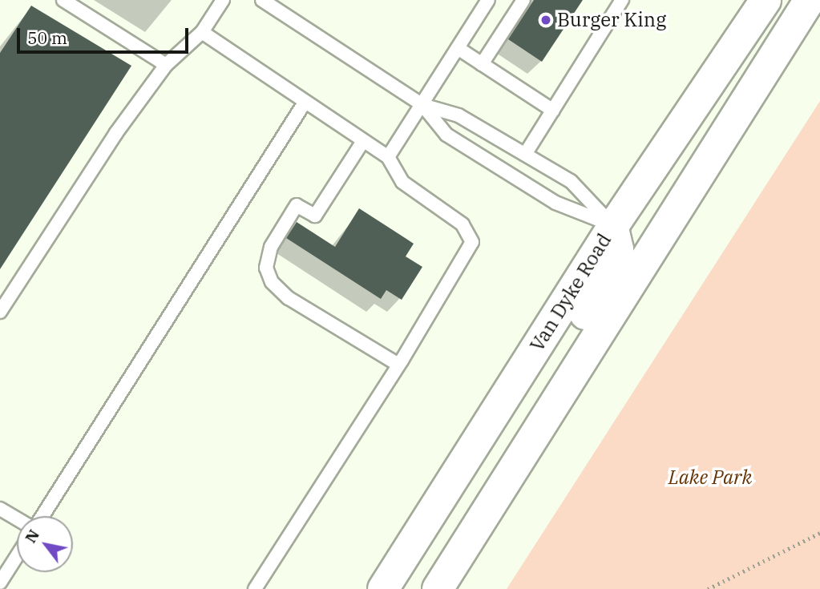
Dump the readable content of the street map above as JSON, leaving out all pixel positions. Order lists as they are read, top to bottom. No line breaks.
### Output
{"streets":{"main road":["Van Dyke Road"]},"parks":["Lake Park"],"places":["Burger King"],"scale_bar":"50 m","north":"top left"}
